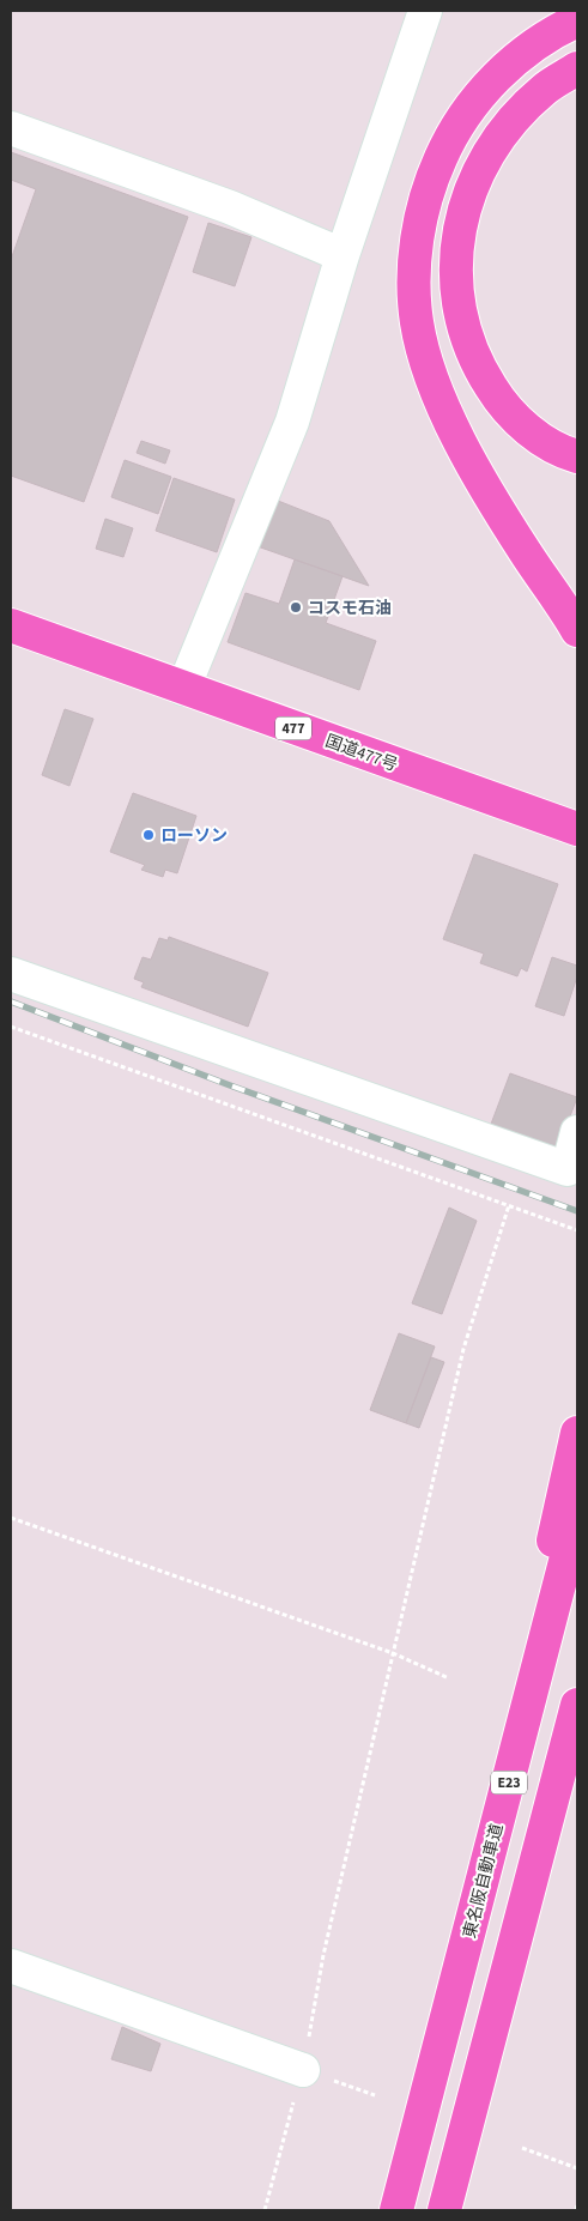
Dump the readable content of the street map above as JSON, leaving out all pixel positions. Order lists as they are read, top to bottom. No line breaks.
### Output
{"streets":{"highway":["477","国道477号","E23","東名阪自動車道"]},"places":["コスモ石油","ローソン"]}
